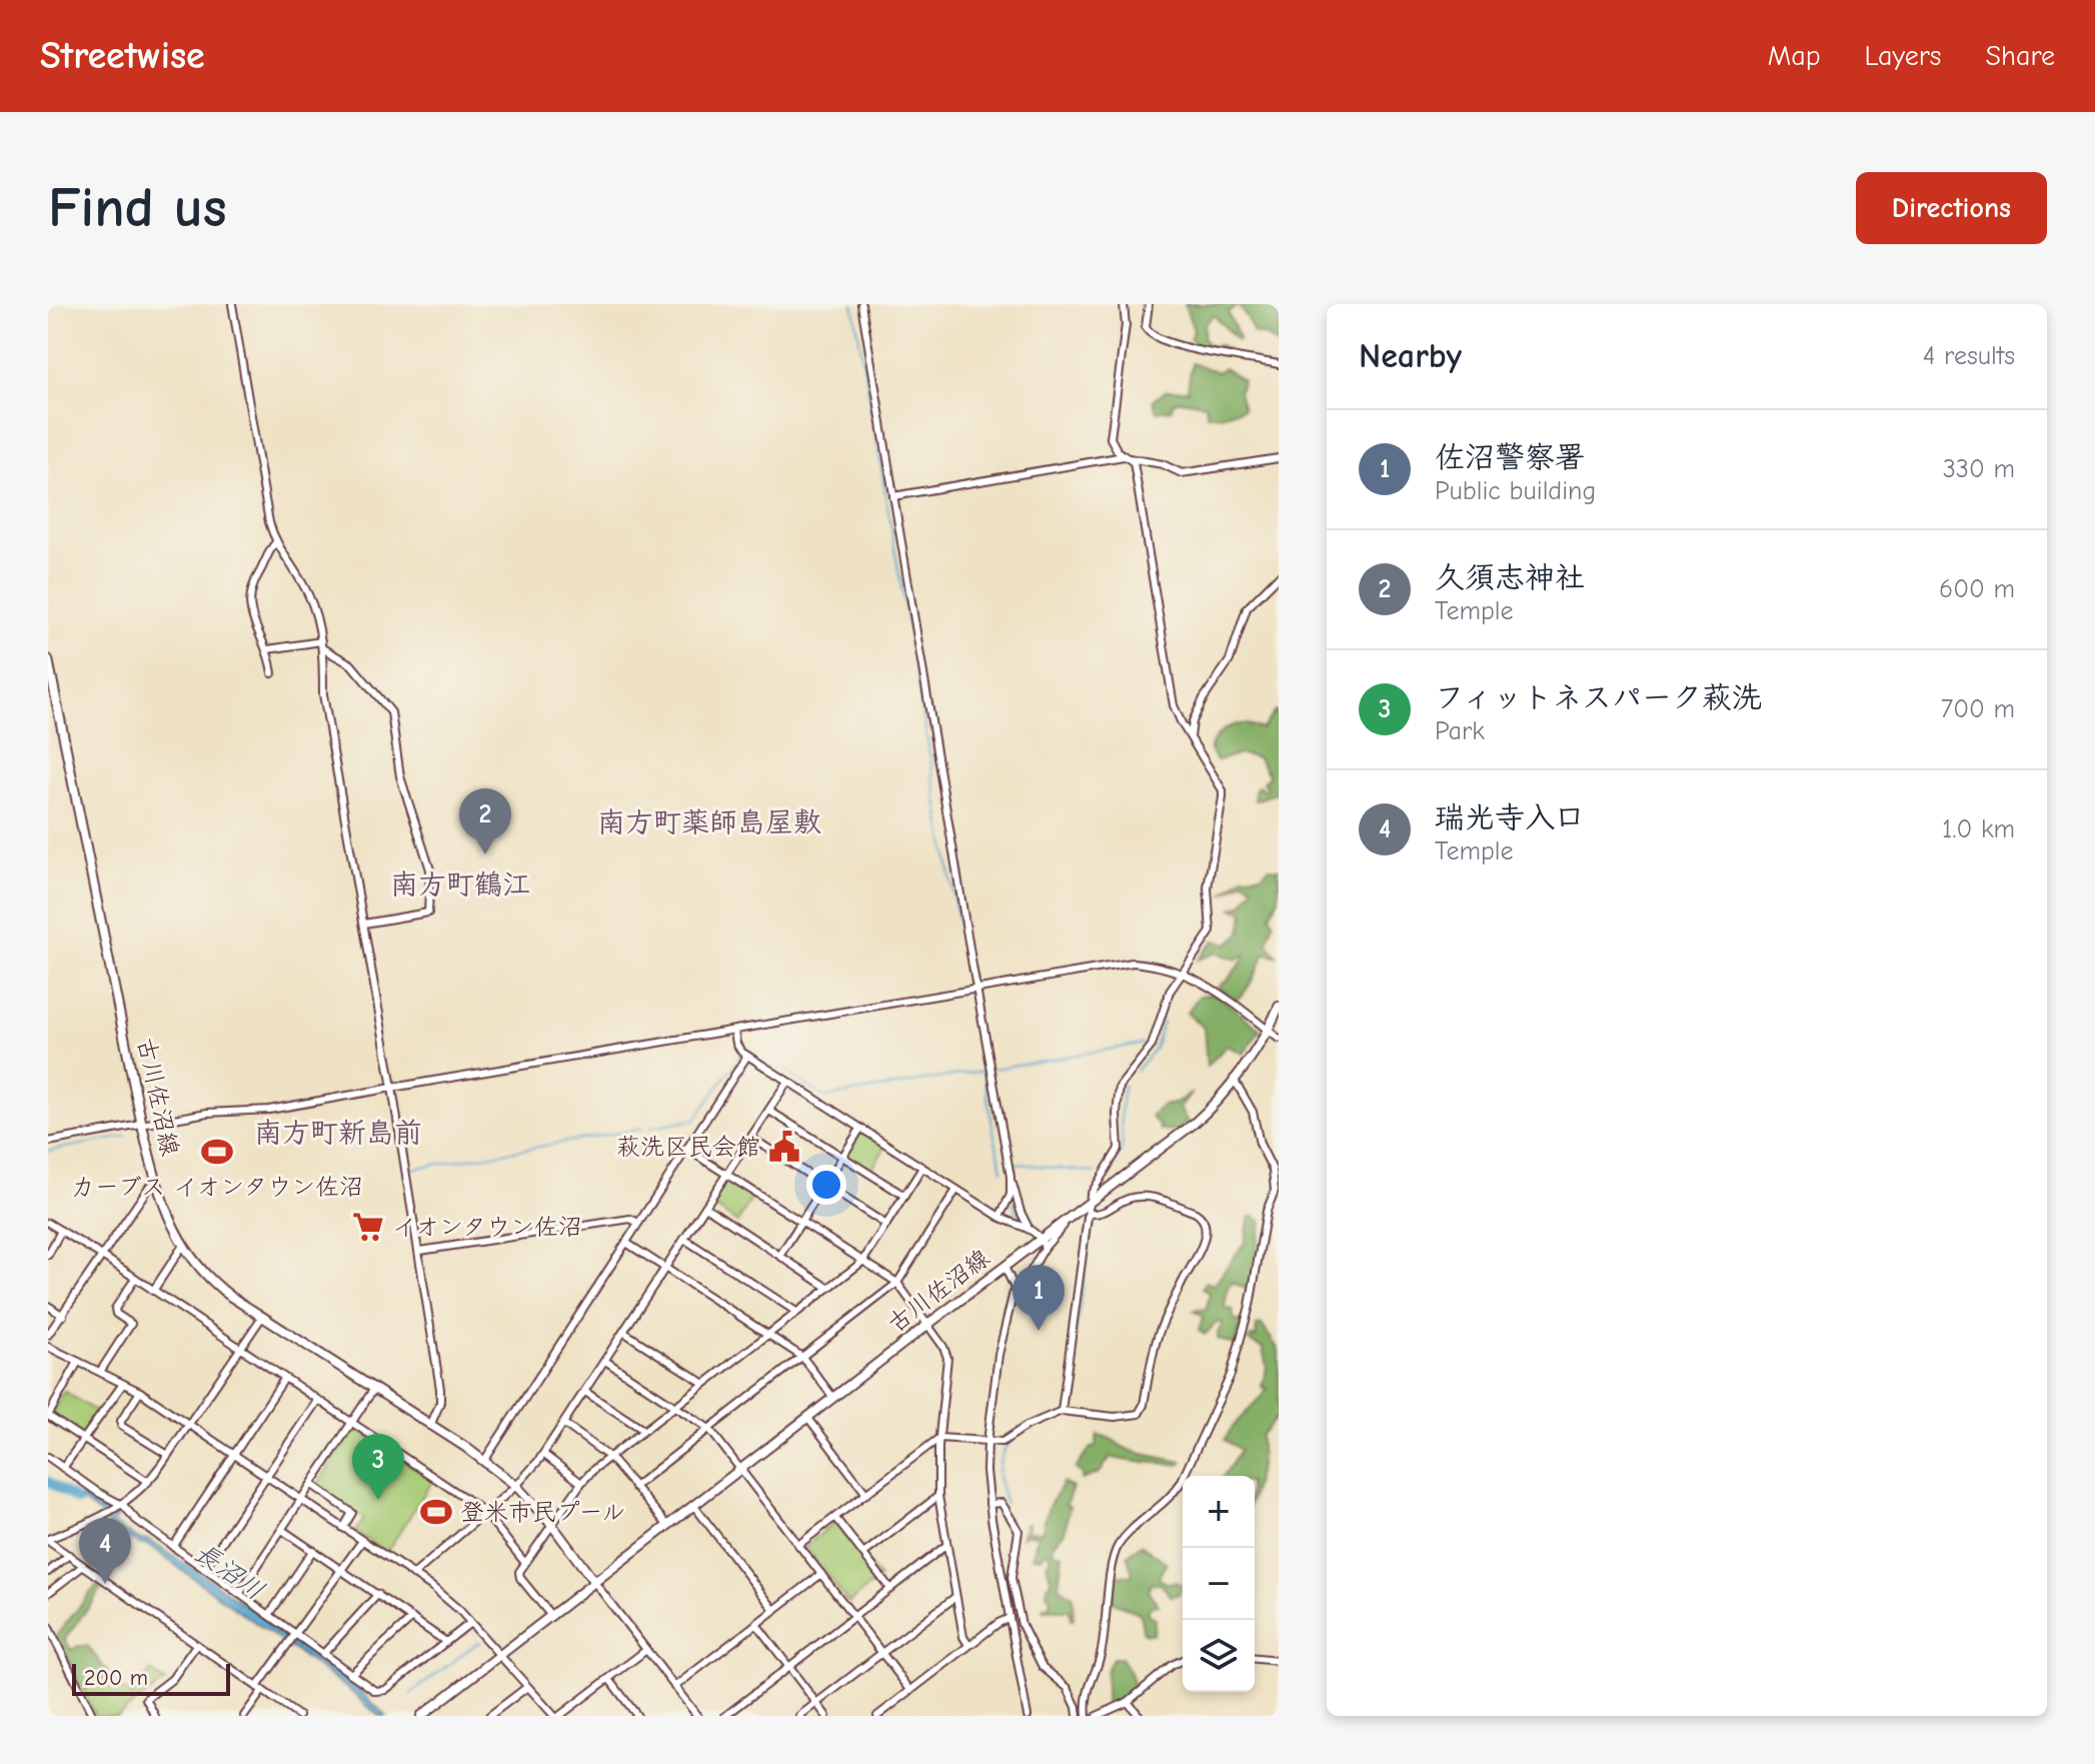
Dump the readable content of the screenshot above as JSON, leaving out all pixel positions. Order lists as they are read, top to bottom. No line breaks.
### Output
{"streets":{"main road":["古川佐沼線"]},"districts":["南方町薬師島屋敷","南方町鶴江","南方町新島前"],"water":["長沼川"],"places":{"public building":["萩洗区民会館"],"sports":["カーブス イオンタウン佐沼","登米市民プール"],"supermarket":["イオンタウン佐沼"]},"scale_bar":"200 m","page":{"header":"Streetwise","nav":["Map","Layers","Share"],"buttons":"Directions","title":"Find us","heading":["Nearby","4 results"],"list":[{"mark":"1","name":"佐沼警察署","note":"Public building","value":"330 m"},{"mark":"2","name":"久須志神社","note":"Temple","value":"600 m"},{"mark":"3","name":"フィットネスパーク萩洗","note":"Park","value":"700 m"},{"mark":"4","name":"瑞光寺入口","note":"Temple","value":"1.0 km"}],"pins":["2","1","3","4"],"map_buttons":["+","−"],"scale":"200 m"}}
